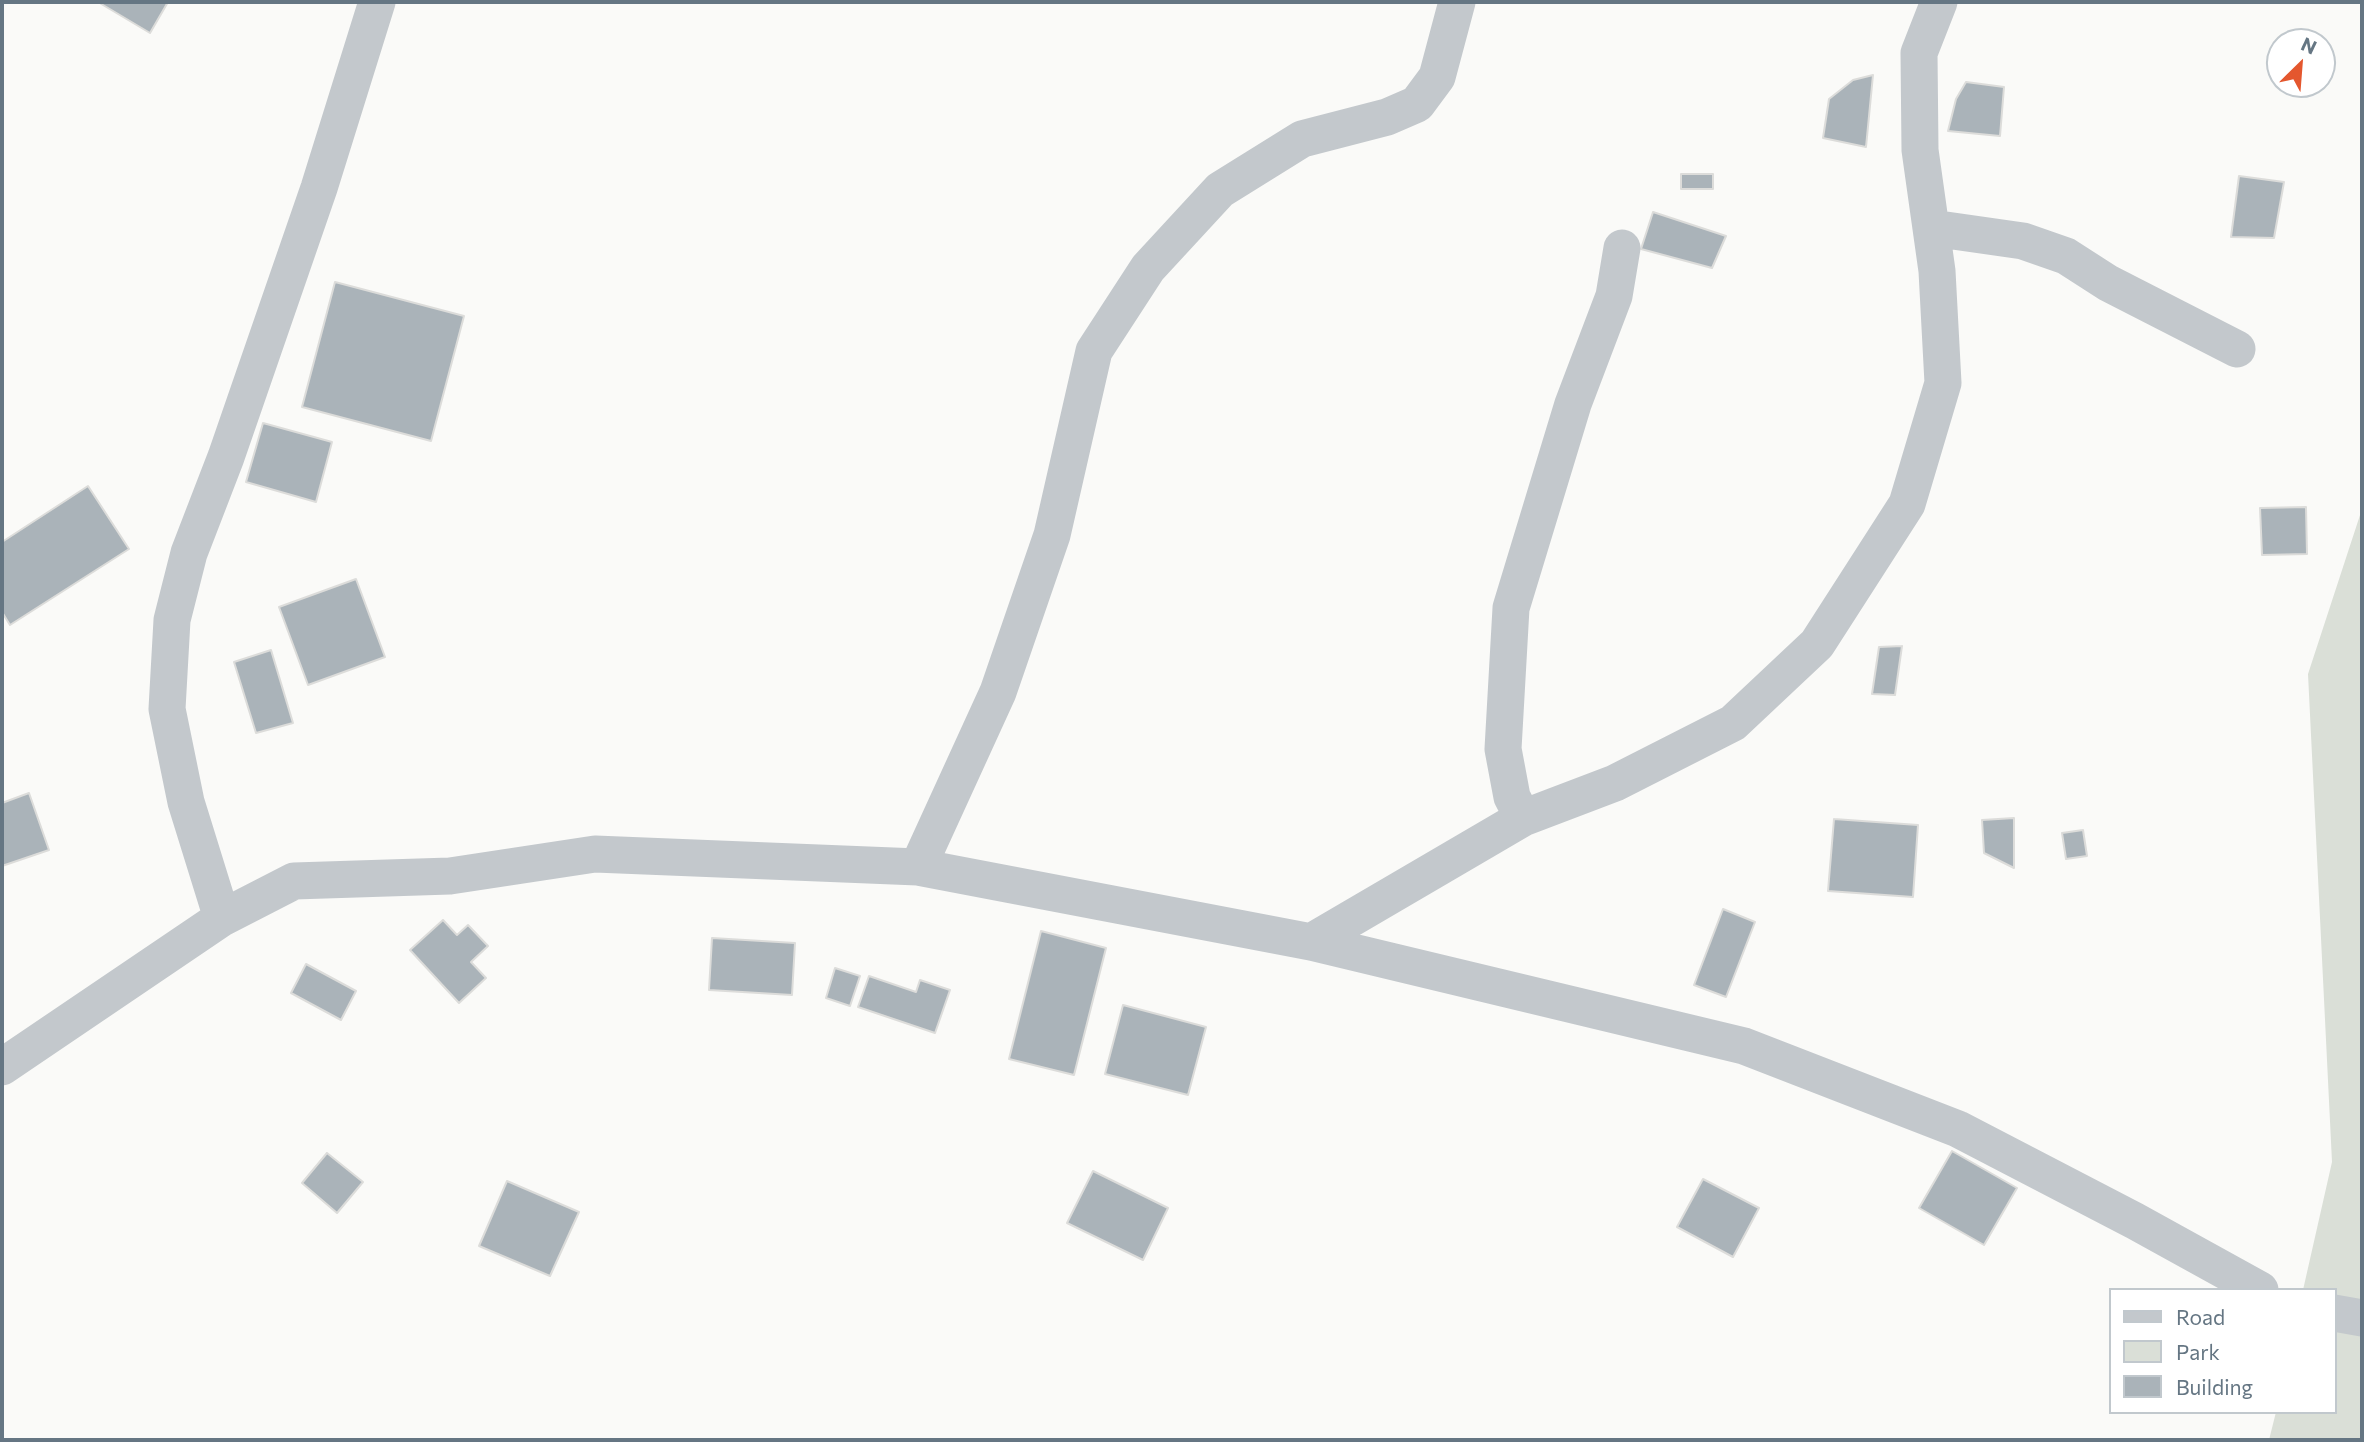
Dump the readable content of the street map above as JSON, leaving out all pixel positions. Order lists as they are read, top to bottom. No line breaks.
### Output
{"legend":["Road","Park","Building"],"north":"top right"}
